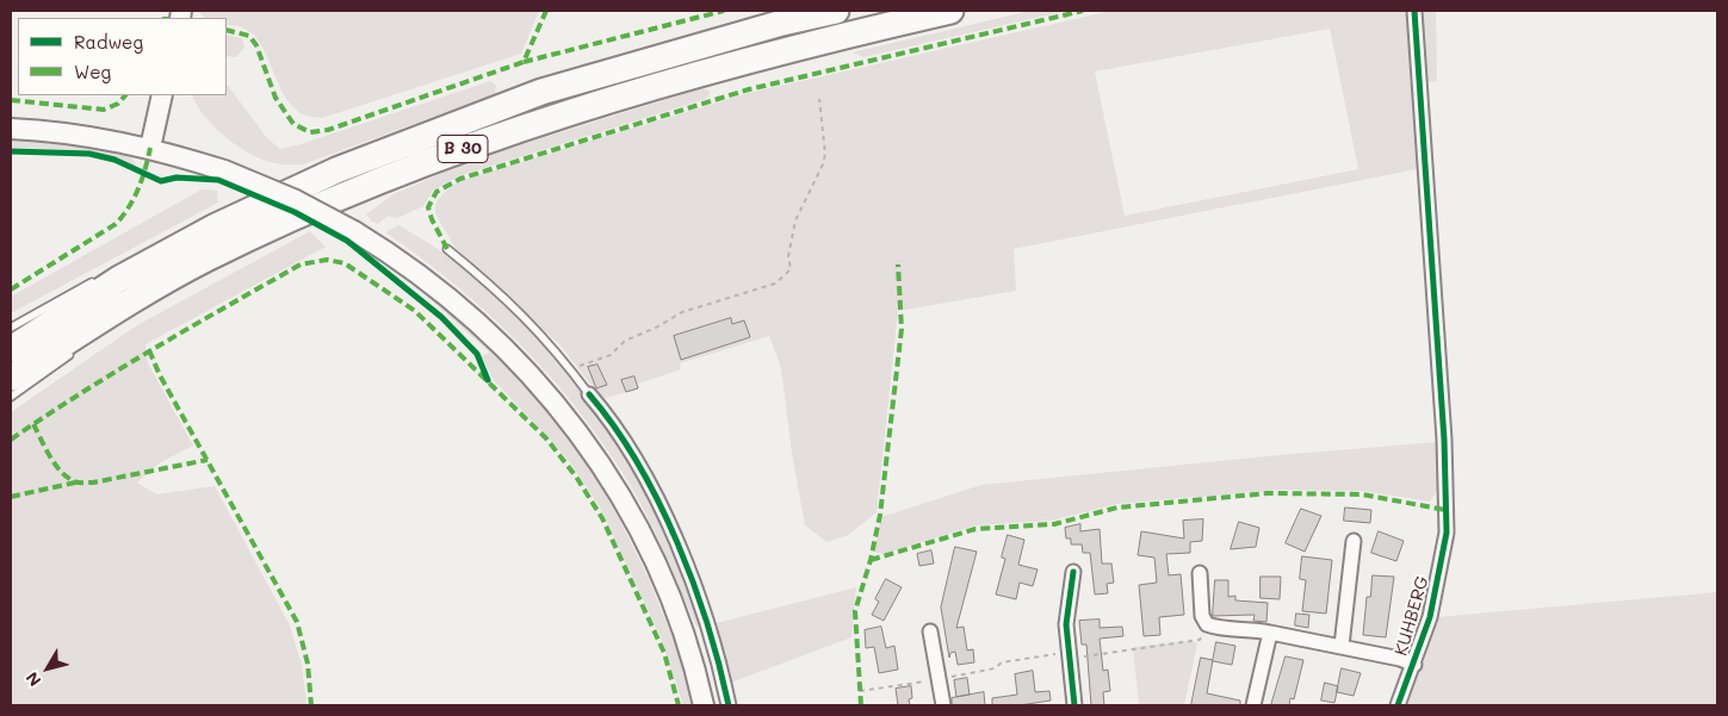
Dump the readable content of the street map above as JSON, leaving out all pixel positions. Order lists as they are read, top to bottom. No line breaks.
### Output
{"streets":{"highway":["B 30"],"street":["KUHBERG"]},"legend":["Radweg","Weg"],"north":"bottom left"}
